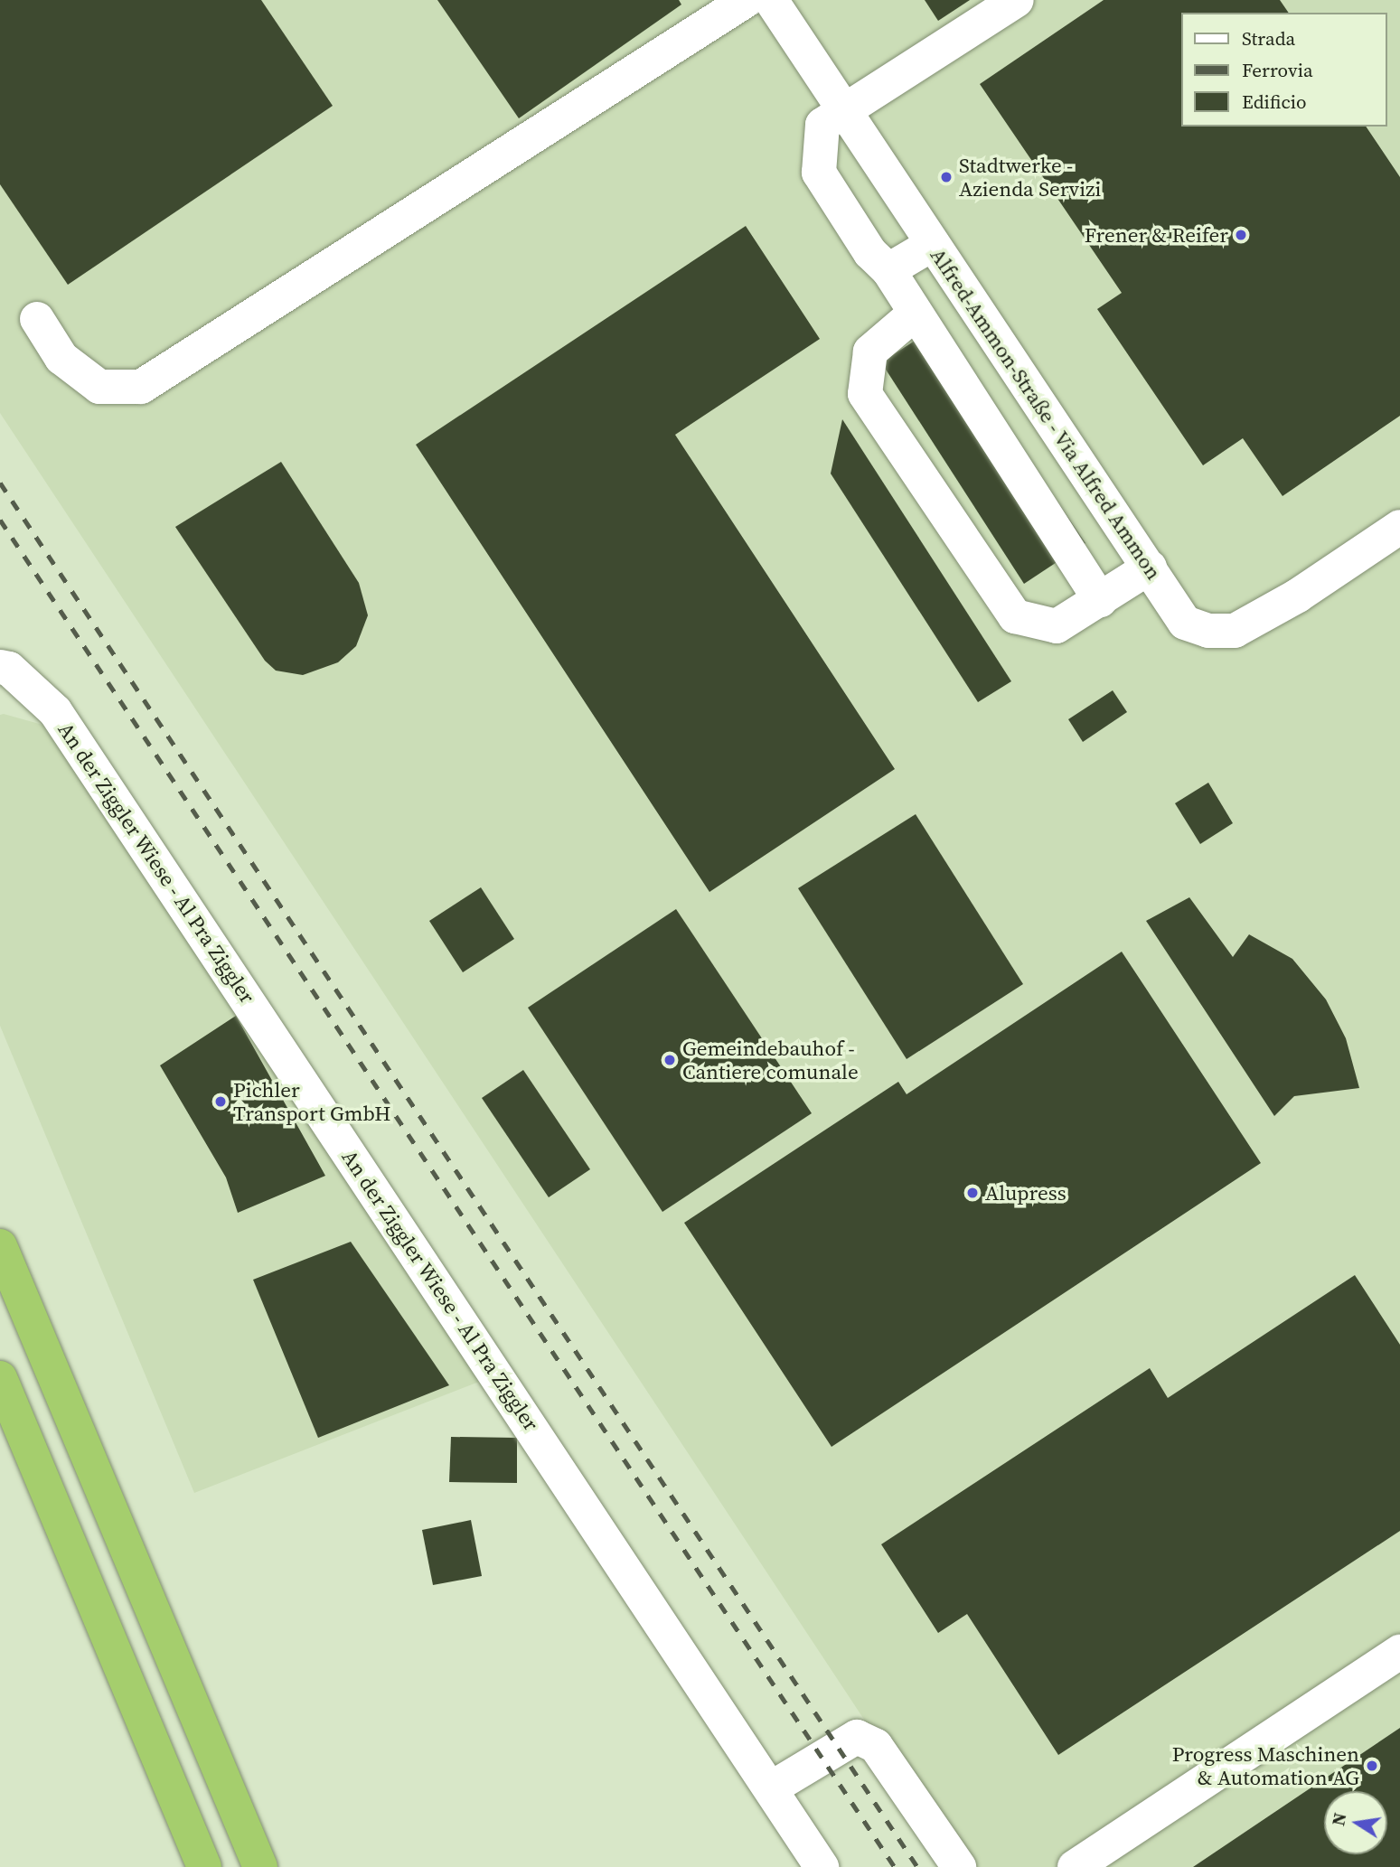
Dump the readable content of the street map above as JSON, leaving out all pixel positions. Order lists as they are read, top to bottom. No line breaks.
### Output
{"streets":{"street":["Alfred-Ammon-Straße - Via Alfred Ammon","An der Ziggler Wiese - Al Pra Ziggler"]},"places":["Stadtwerke - Azienda Servizi","Frener & Reifer","Gemeindebauhof - Cantiere comunale","Pichler Transport GmbH","Alupress","Progress Maschinen & Automation AG"],"legend":["Strada","Ferrovia","Edificio"],"north":"left"}
